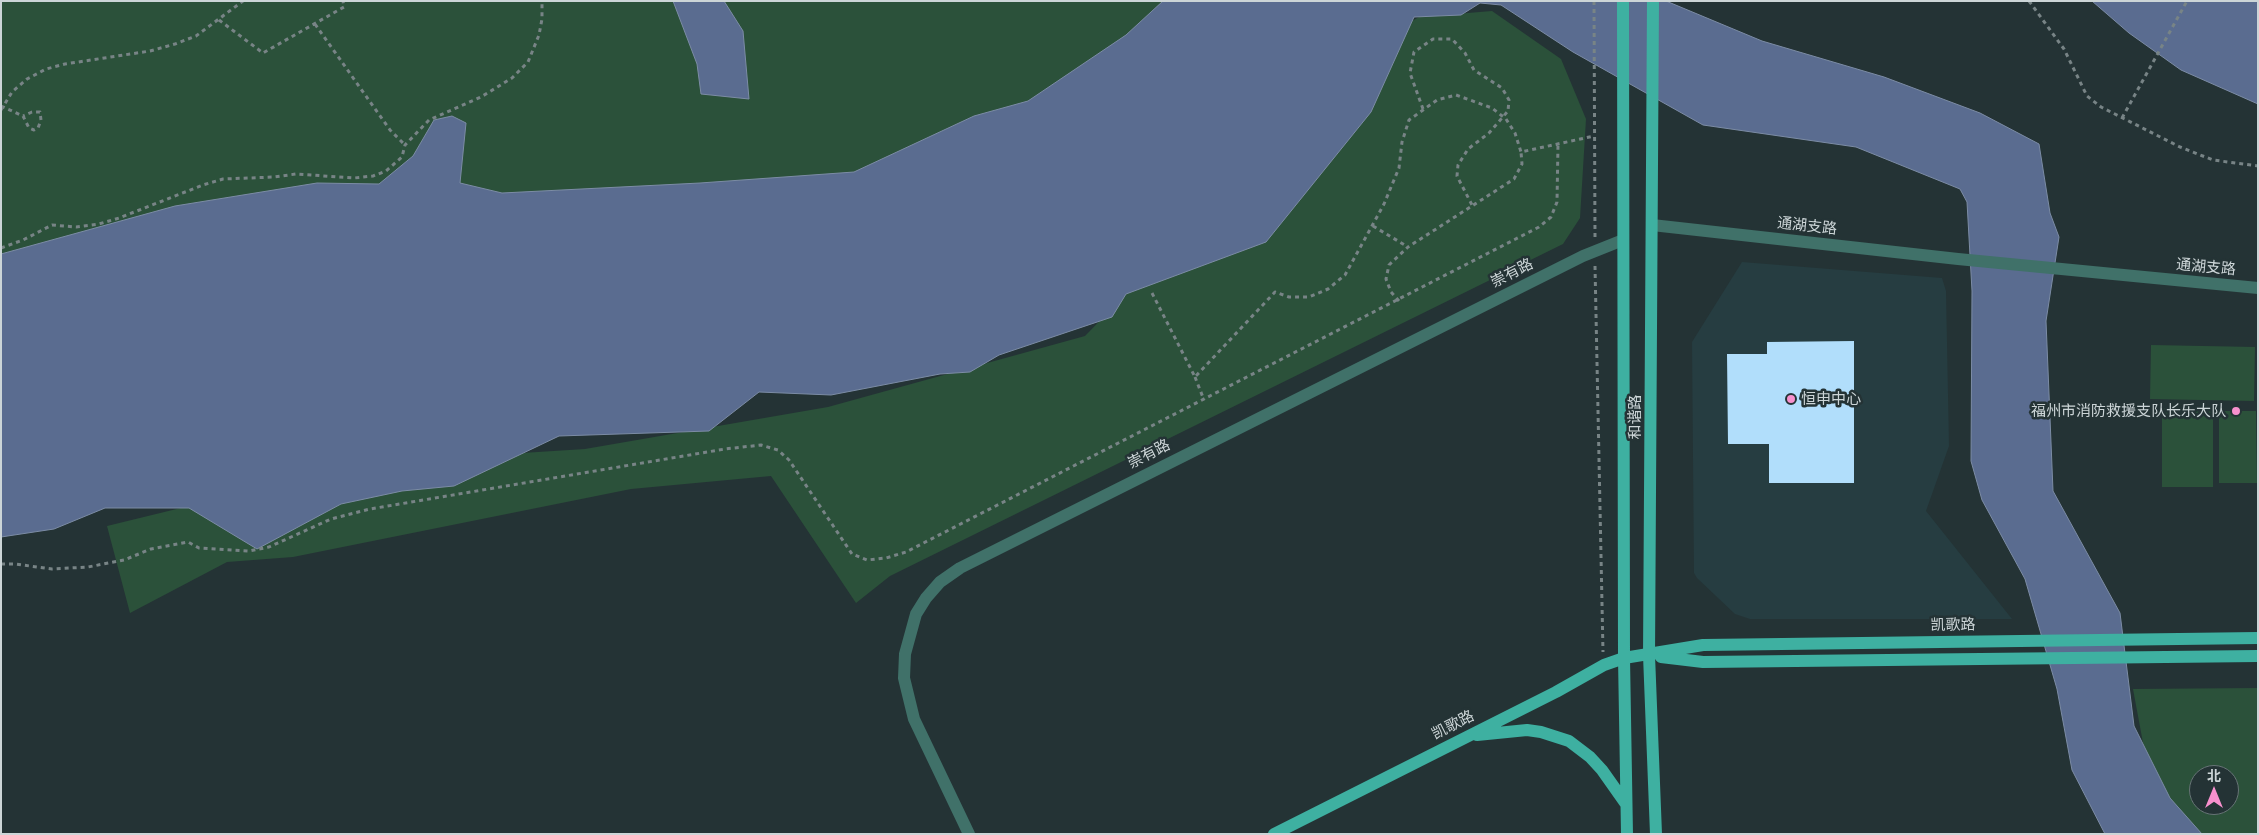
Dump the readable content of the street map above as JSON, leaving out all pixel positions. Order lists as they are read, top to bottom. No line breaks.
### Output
{"streets":{"main road":["和谐路","凯歌路"],"street":["通湖支路","崇有路"]},"crossings":[["通湖支路","和谐路"],["崇有路","和谐路"],["和谐路","凯歌路"]],"places":["恒申中心","福州市消防救援支队长乐大队"],"north":"top"}
